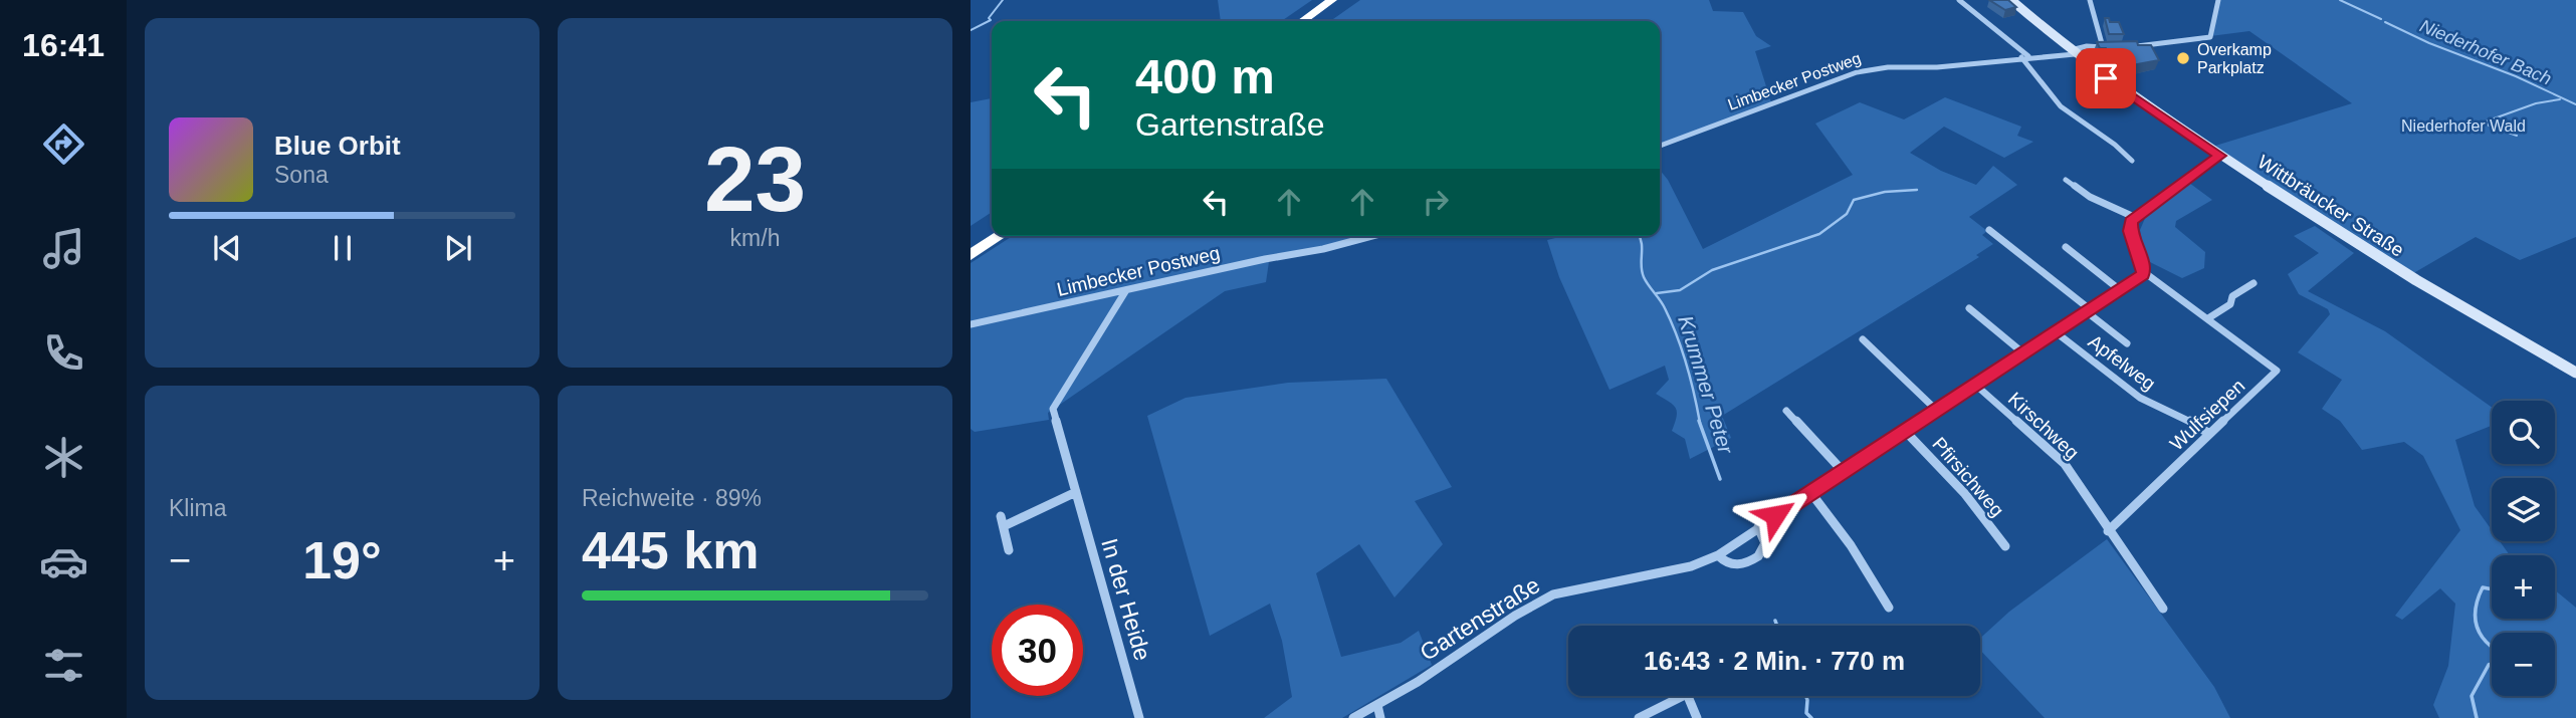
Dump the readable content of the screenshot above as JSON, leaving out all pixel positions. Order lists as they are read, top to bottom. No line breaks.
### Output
{"streets":{"main road":["Wittbräucker Straße"],"street":["Limbecker Postweg","Apfelweg","Wulfsiepen","Kirschweg","Pfirsichweg","In der Heide","Gartenstraße"]},"crossings":[["Limbecker Postweg","Wittbräucker Straße"],["Limbecker Postweg","In der Heide"],["Apfelweg","Wulfsiepen"],["Apfelweg","Gartenstraße"],["Wulfsiepen","Kirschweg"],["Wulfsiepen","Gartenstraße"],["Kirschweg","Gartenstraße"],["Pfirsichweg","Gartenstraße"]],"water":["Niederhofer Bach","Krummer Peter"],"parks":["Niederhofer Wald"],"places":["Overkamp Parkplatz"],"page":{"tabs":"16:41","tile":[["23","km/h"],"Klima",["Reichweite · 89%","445 km"]],"turn":["400 m","Gartenstraße"],"song":["Blue Orbit","Sona"],"map_buttons":["+","−"],"heat":["−","19°","+"],"limit":"30","trip":"16:43 · 2 Min. · 770 m"}}
